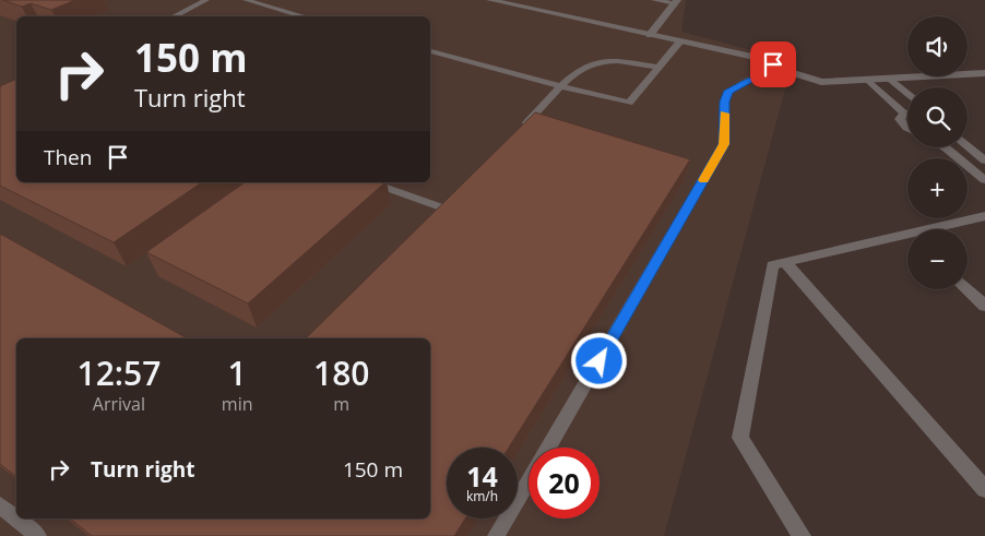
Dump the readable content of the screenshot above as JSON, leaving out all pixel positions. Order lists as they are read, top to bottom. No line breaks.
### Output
{"page":{"map_buttons":["+","−"],"turn":["150 m","Turn right"],"then":"Then","eta":["12:57","Arrival","1","min","180","m"],"list":[{"name":"Turn right","value":"150 m"}],"speed":"14 km/h","limit":"20"}}
